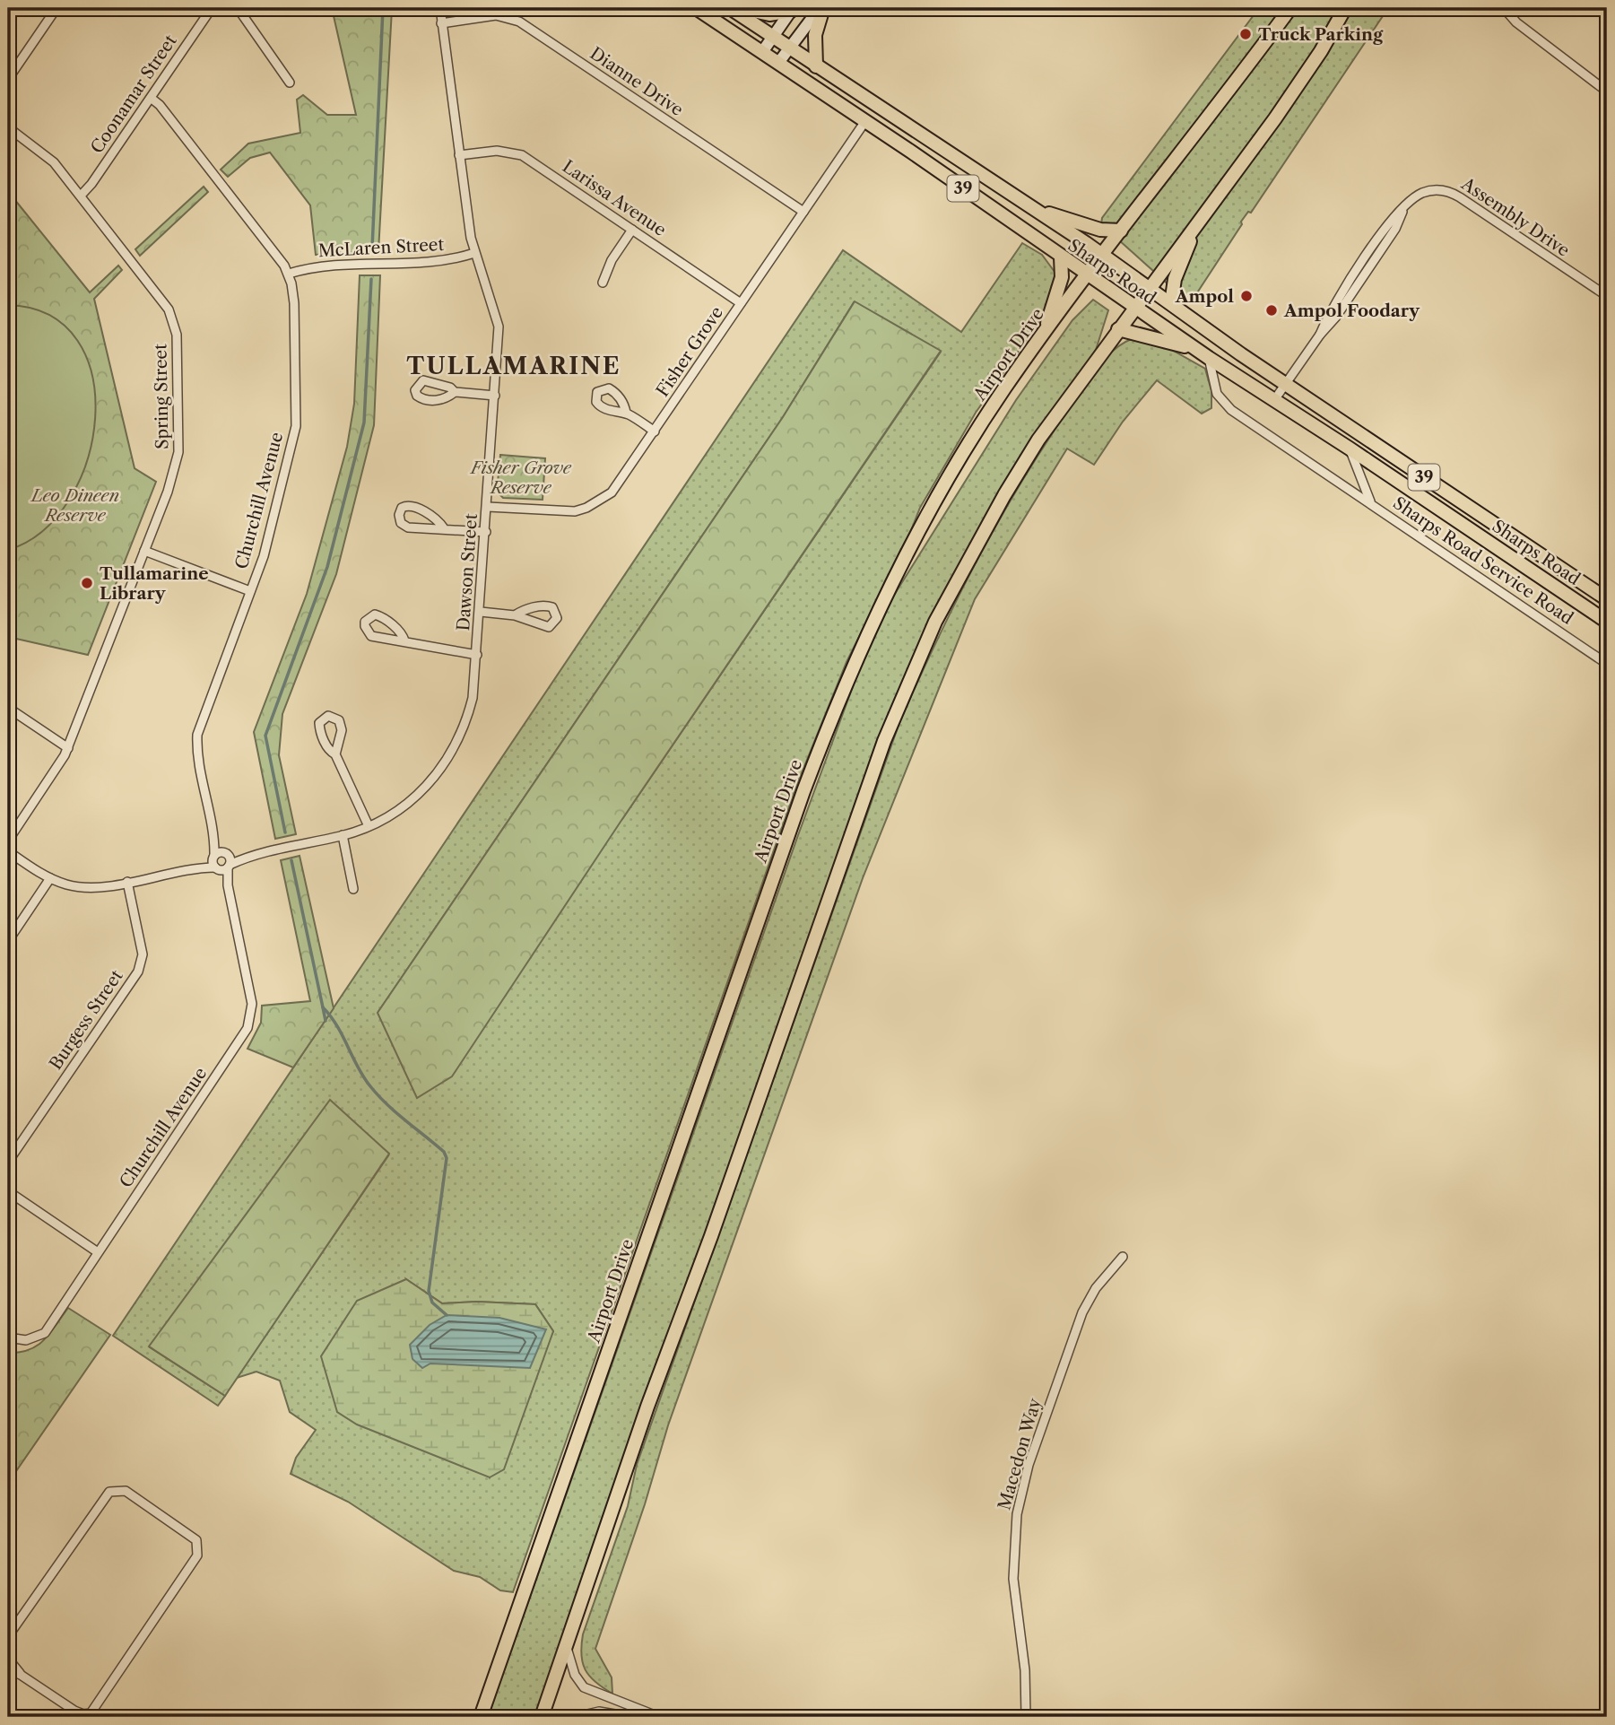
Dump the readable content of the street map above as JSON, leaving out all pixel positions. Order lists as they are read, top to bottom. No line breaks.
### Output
{"streets":{"main road":["39","Sharps Road","Airport Drive"],"street":["Dianne Drive","Coonamar Street","Larissa Avenue","Assembly Drive","McLaren Street","Fisher Grove","Spring Street","Churchill Avenue","Sharps Road Service Road","Dawson Street","Burgess Street","Macedon Way"]},"crossings":[["Dianne Drive","Fisher Grove"],["Dianne Drive","Dawson Street"],["Coonamar Street","Spring Street"],["Coonamar Street","Churchill Avenue"],["Larissa Avenue","Fisher Grove"],["Larissa Avenue","Dawson Street"],["Assembly Drive","Sharps Road"],["McLaren Street","Churchill Avenue"],["McLaren Street","Dawson Street"],["Sharps Road","Fisher Grove"],["Sharps Road","Airport Drive"],["Sharps Road","Sharps Road Service Road"],["Fisher Grove","Dawson Street"],["Churchill Avenue","Dawson Street"],["Dawson Street","Burgess Street"]],"districts":["TULLAMARINE"],"parks":["Fisher Grove Reserve","Leo Dineen Reserve"],"places":["Truck Parking","Ampol","Ampol Foodary","Tullamarine Library"]}
